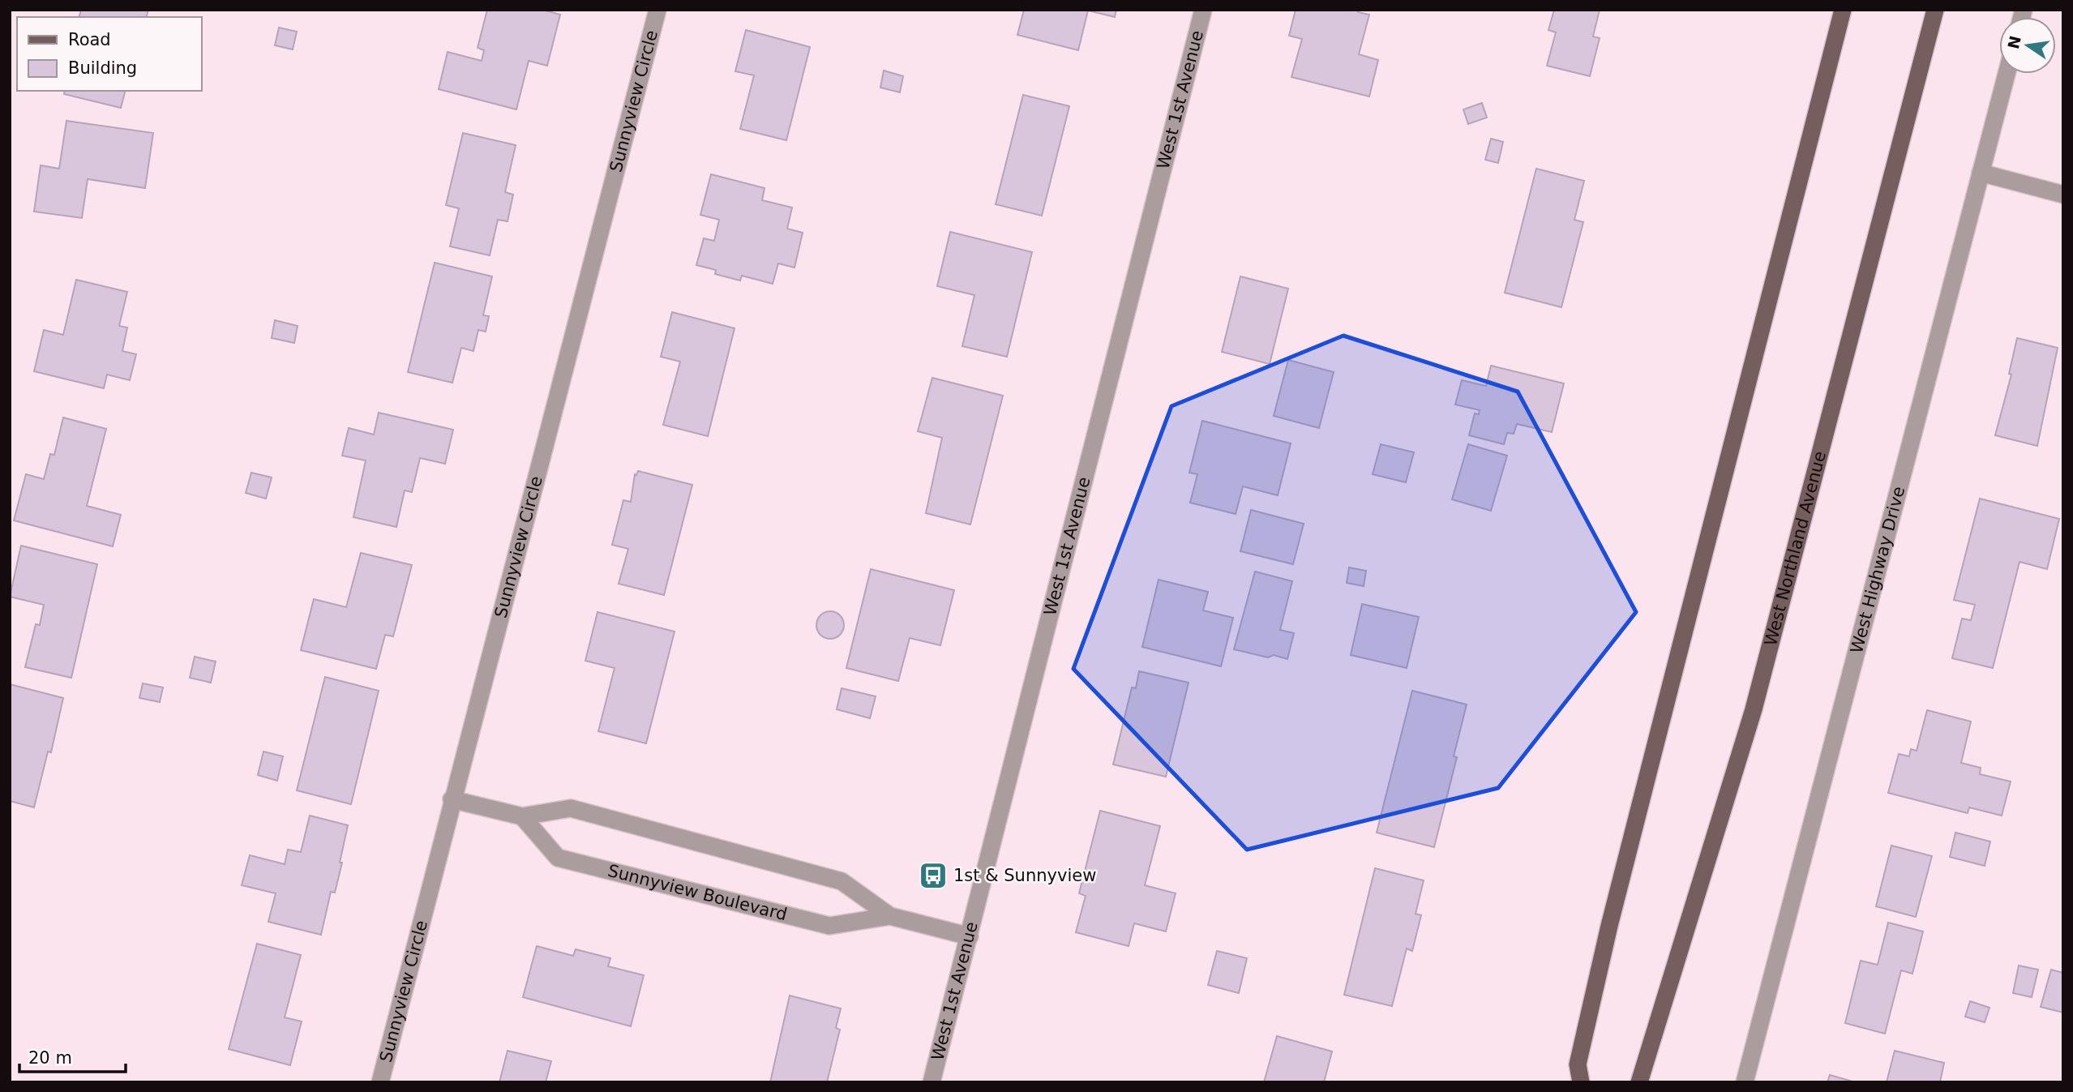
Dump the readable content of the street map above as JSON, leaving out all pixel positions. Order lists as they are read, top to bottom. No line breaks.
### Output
{"streets":{"main road":["West Northland Avenue"],"street":["West 1st Avenue","Sunnyview Circle","West Highway Drive","Sunnyview Boulevard"]},"crossings":[["West 1st Avenue","Sunnyview Boulevard"],["Sunnyview Circle","Sunnyview Boulevard"]],"places":{"bus stop":["1st & Sunnyview"]},"legend":["Road","Building"],"scale_bar":"20 m","north":"left"}
